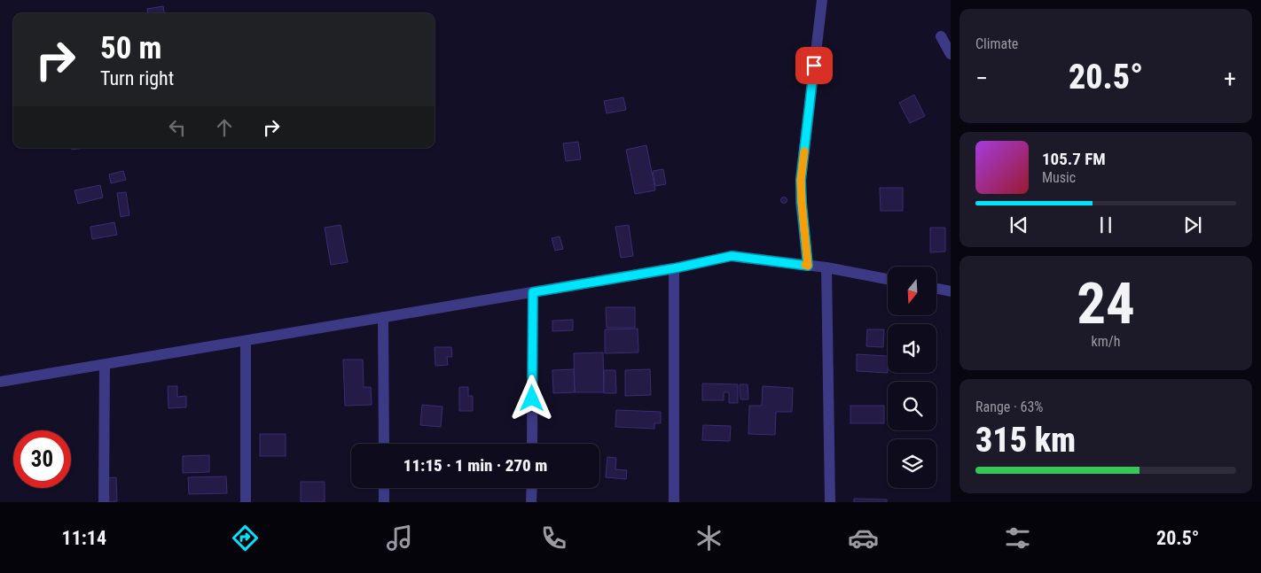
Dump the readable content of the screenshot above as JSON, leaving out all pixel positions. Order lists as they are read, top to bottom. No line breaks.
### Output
{"north":"bottom","page":{"tile":["Climate",["24","km/h"],["Range · 63%","315 km"]],"turn":["50 m","Turn right"],"heat":["−","20.5°","+"],"song":["105.7 FM","Music"],"limit":"30","trip":"11:15 · 1 min · 270 m","tabs":["11:14","20.5°"]}}
